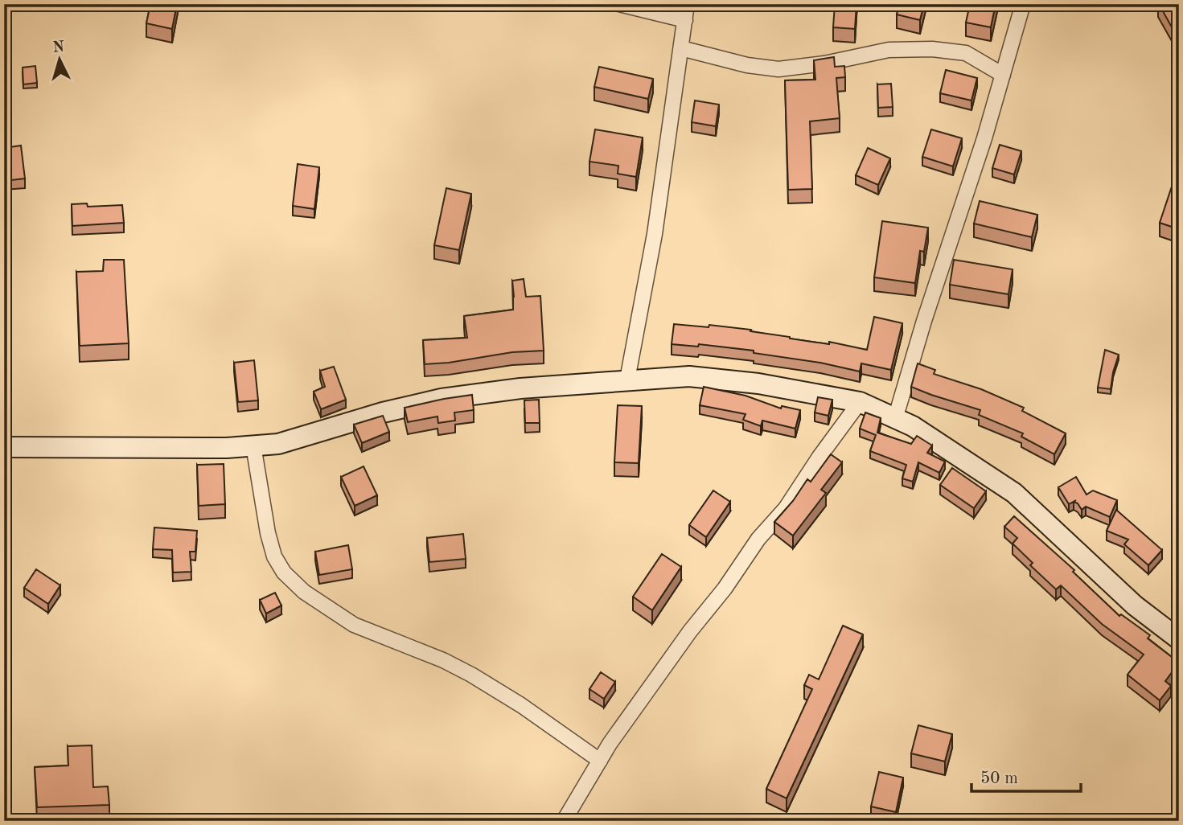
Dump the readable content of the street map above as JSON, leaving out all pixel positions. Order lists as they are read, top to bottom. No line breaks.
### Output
{"scale_bar":"50 m","north":"top"}
